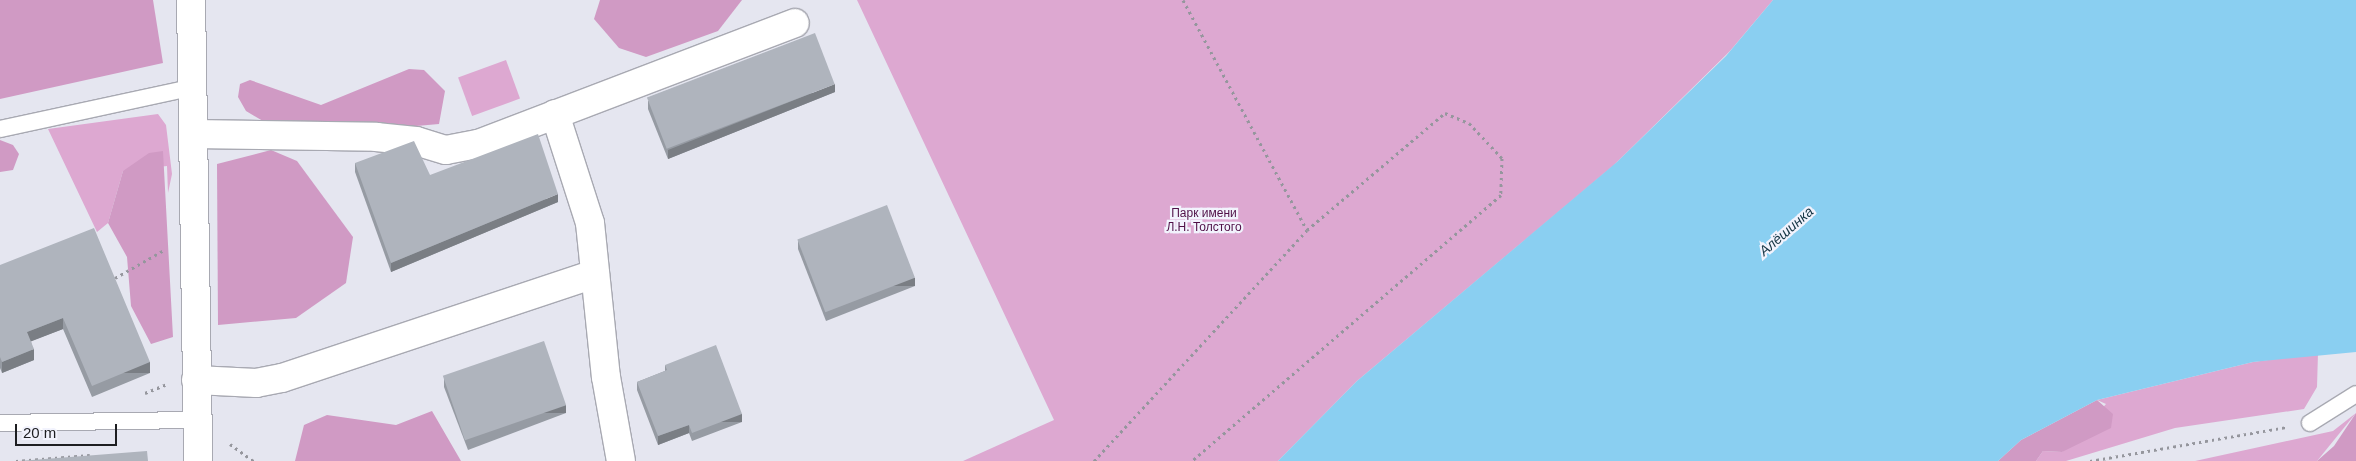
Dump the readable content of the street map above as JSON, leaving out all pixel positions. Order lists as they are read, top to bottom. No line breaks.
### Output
{"water":["Алёшинка"],"parks":["Парк имени Л.Н. Толстого"],"scale_bar":"20 m"}
